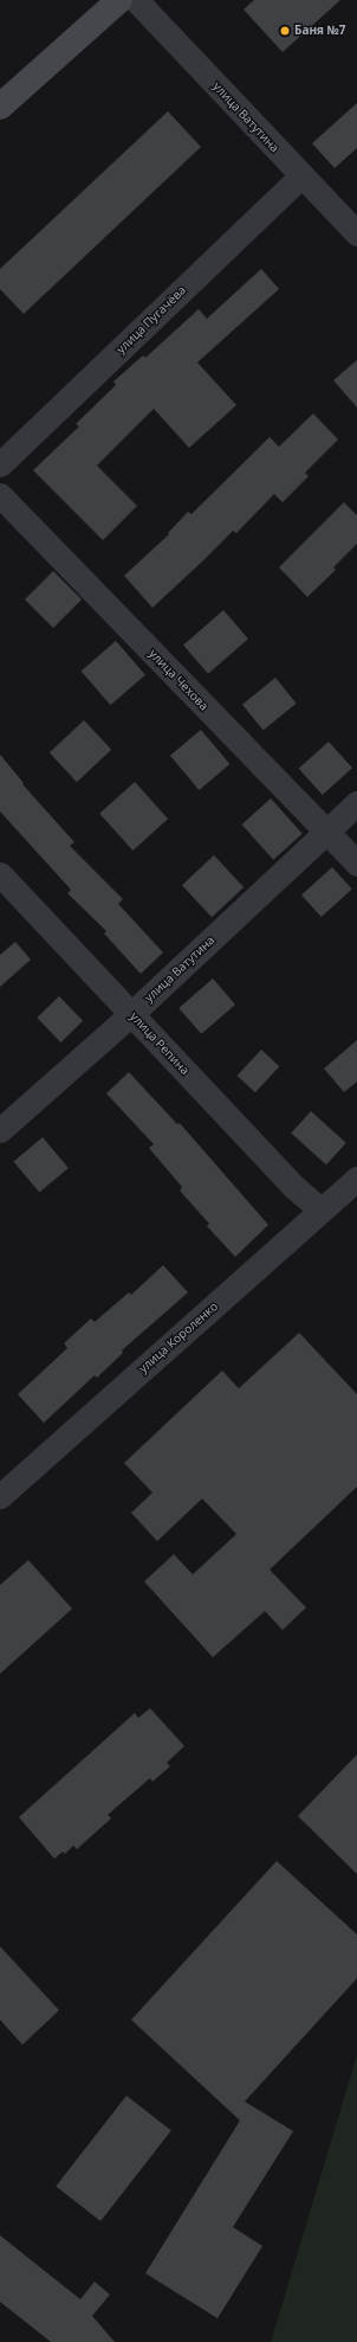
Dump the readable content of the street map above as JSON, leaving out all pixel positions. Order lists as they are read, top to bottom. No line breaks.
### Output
{"streets":{"street":["улица Ватутина","улица Пугачёва","улица Чехова","улица Репина","улица Короленко"]},"crossings":[["улица Ватутина","улица Пугачёва"],["улица Ватутина","улица Чехова"],["улица Ватутина","улица Репина"],["улица Репина","улица Короленко"]],"places":["Баня №7"]}
